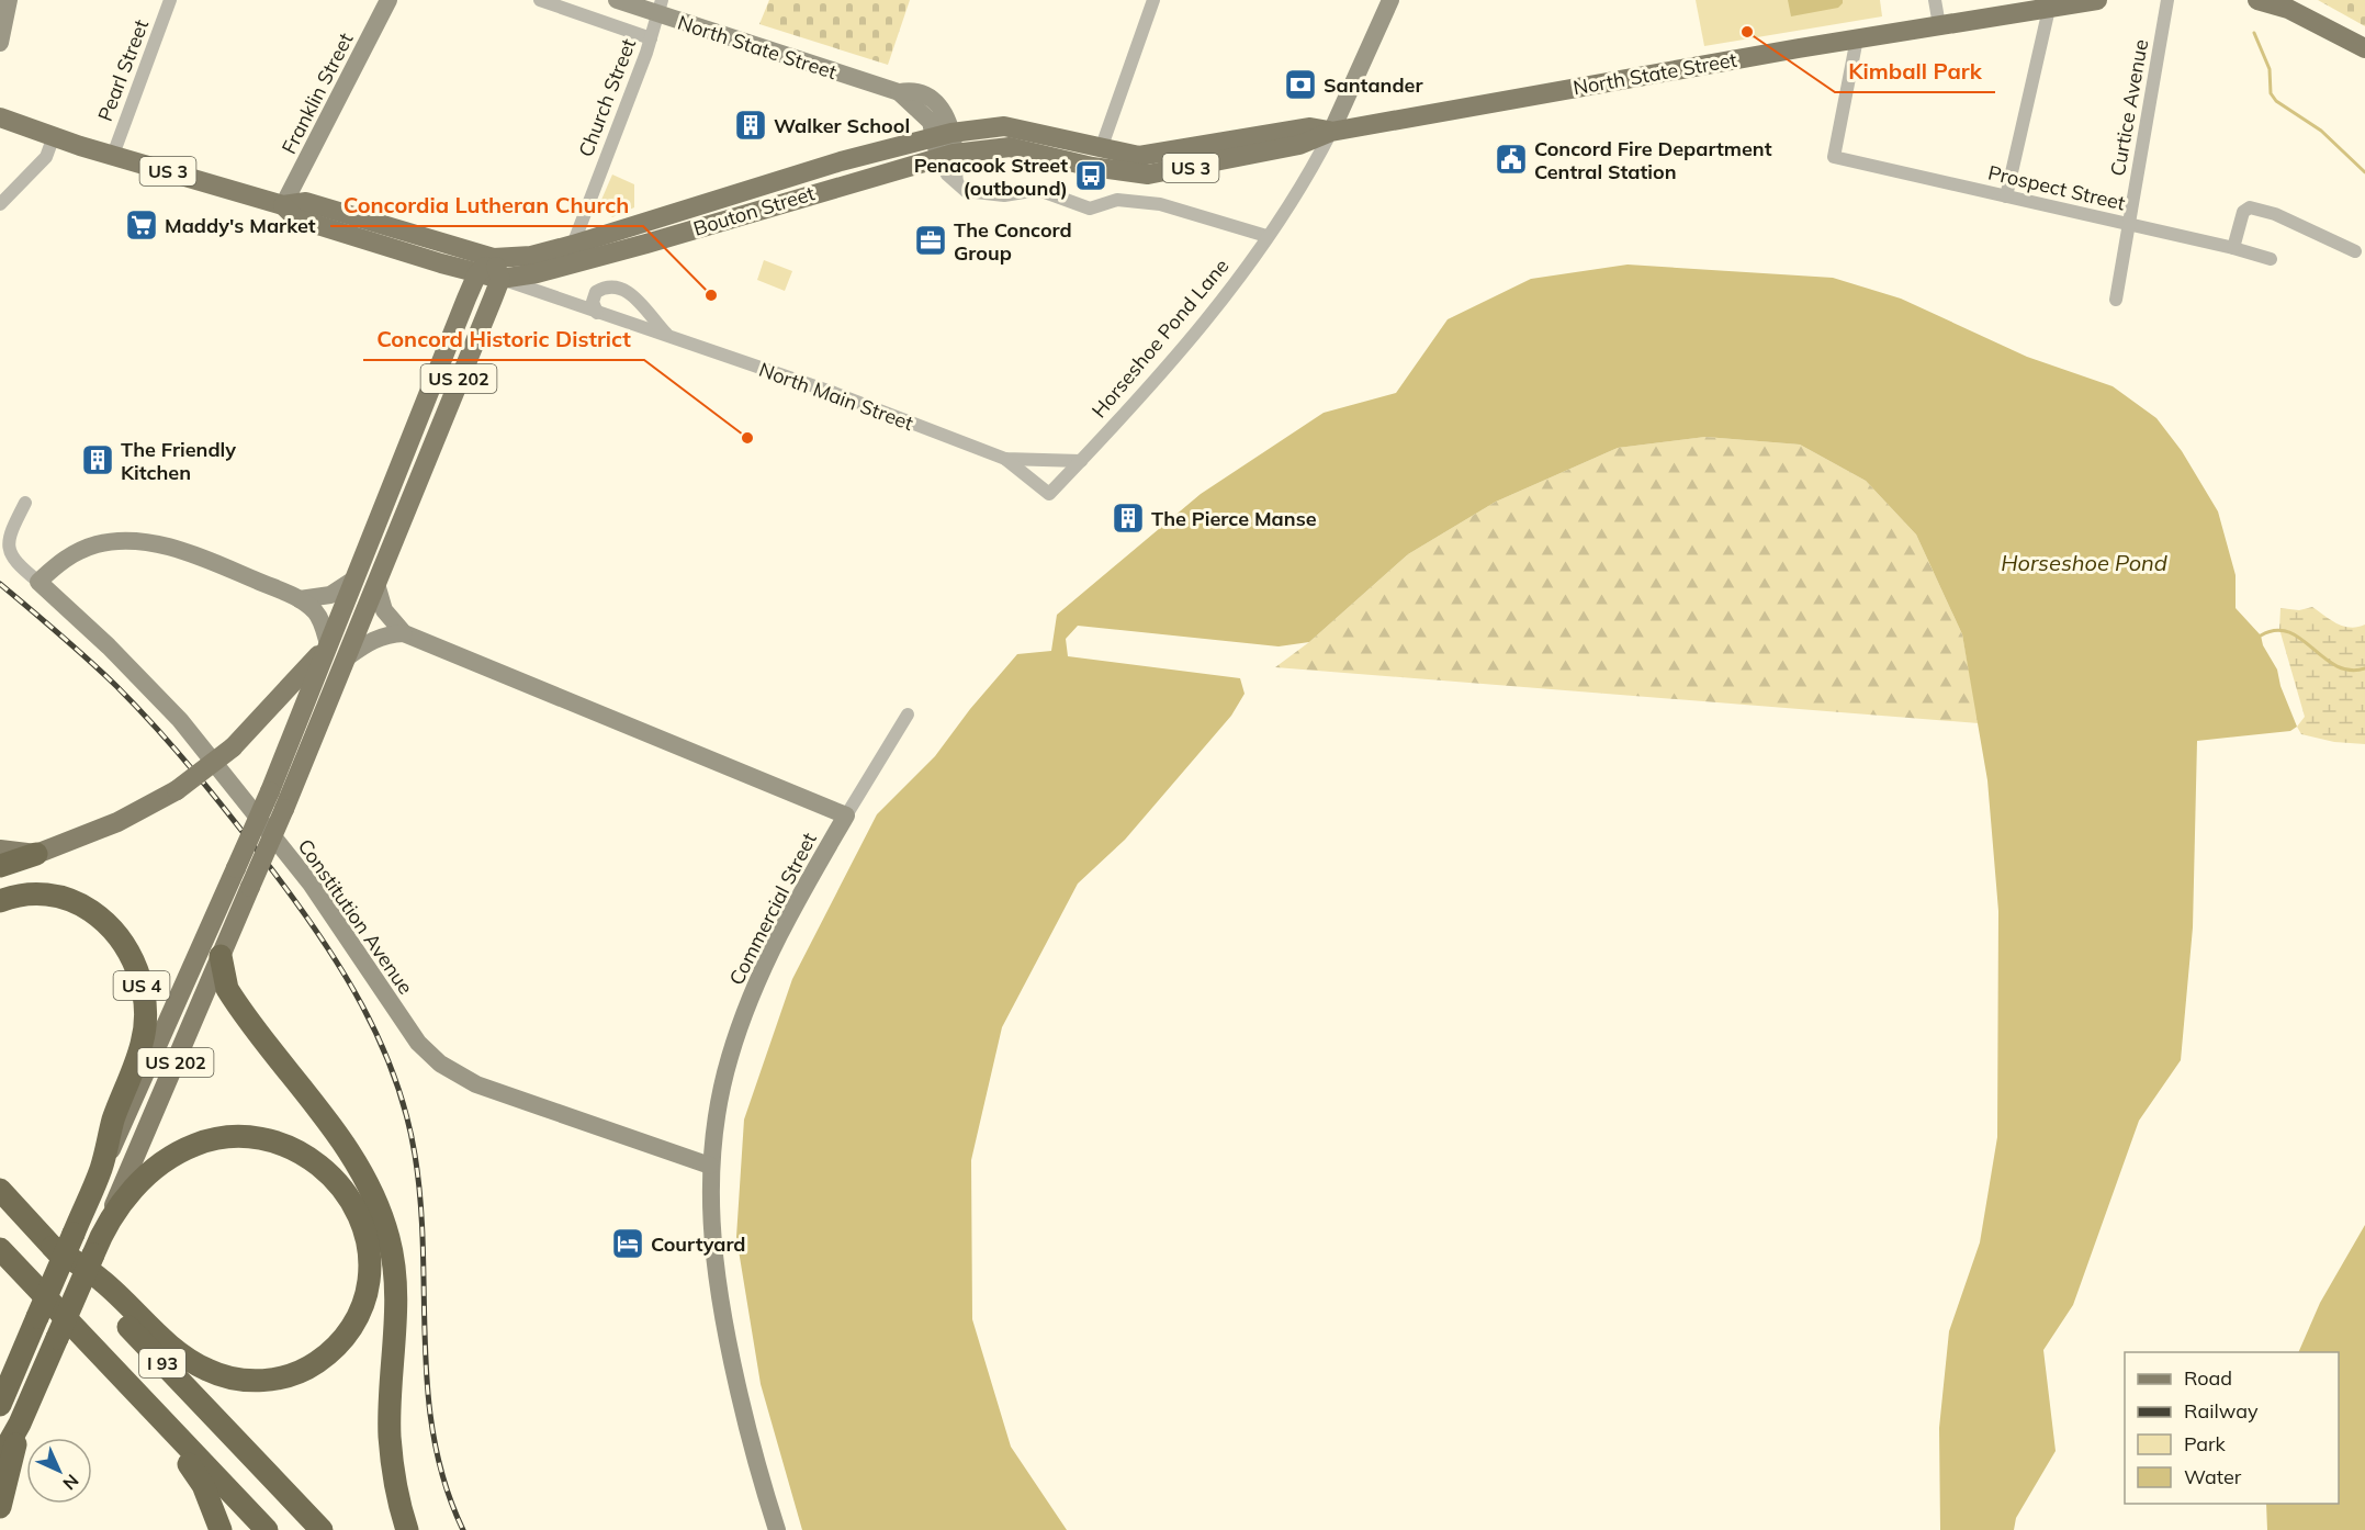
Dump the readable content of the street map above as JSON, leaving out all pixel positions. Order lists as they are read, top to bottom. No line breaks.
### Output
{"streets":{"highway":["US 4","I 93"],"main road":["North State Street","US 3","Bouton Street","US 202"],"street":["Pearl Street","Franklin Street","Church Street","Curtice Avenue","Prospect Street","Horseshoe Pond Lane","North Main Street","Commercial Street","Constitution Avenue"]},"crossings":[["North State Street","Church Street"],["North State Street","Prospect Street"],["North State Street","Bouton Street"],["North State Street","Horseshoe Pond Lane"],["Pearl Street","US 3"],["Franklin Street","US 3"],["Church Street","Bouton Street"],["Curtice Avenue","Prospect Street"],["US 3","Bouton Street"],["US 3","US 202"],["Bouton Street","US 202"],["Bouton Street","North Main Street"],["Horseshoe Pond Lane","North Main Street"],["US 202","North Main Street"],["US 202","US 4"],["Commercial Street","Constitution Avenue"]],"water":["Horseshoe Pond"],"places":{"other":["Kimball Park","Concordia Lutheran Church","Concord Historic District"],"bank":["Santander"],"building":["Walker School","The Friendly Kitchen","The Pierce Manse"],"public building":["Concord Fire Department Central Station"],"bus stop":["Penacook Street (outbound)"],"supermarket":["Maddy's Market"],"office":["The Concord Group"],"hotel":["Courtyard"]},"legend":["Road","Railway","Park","Water"],"north":"bottom right"}
